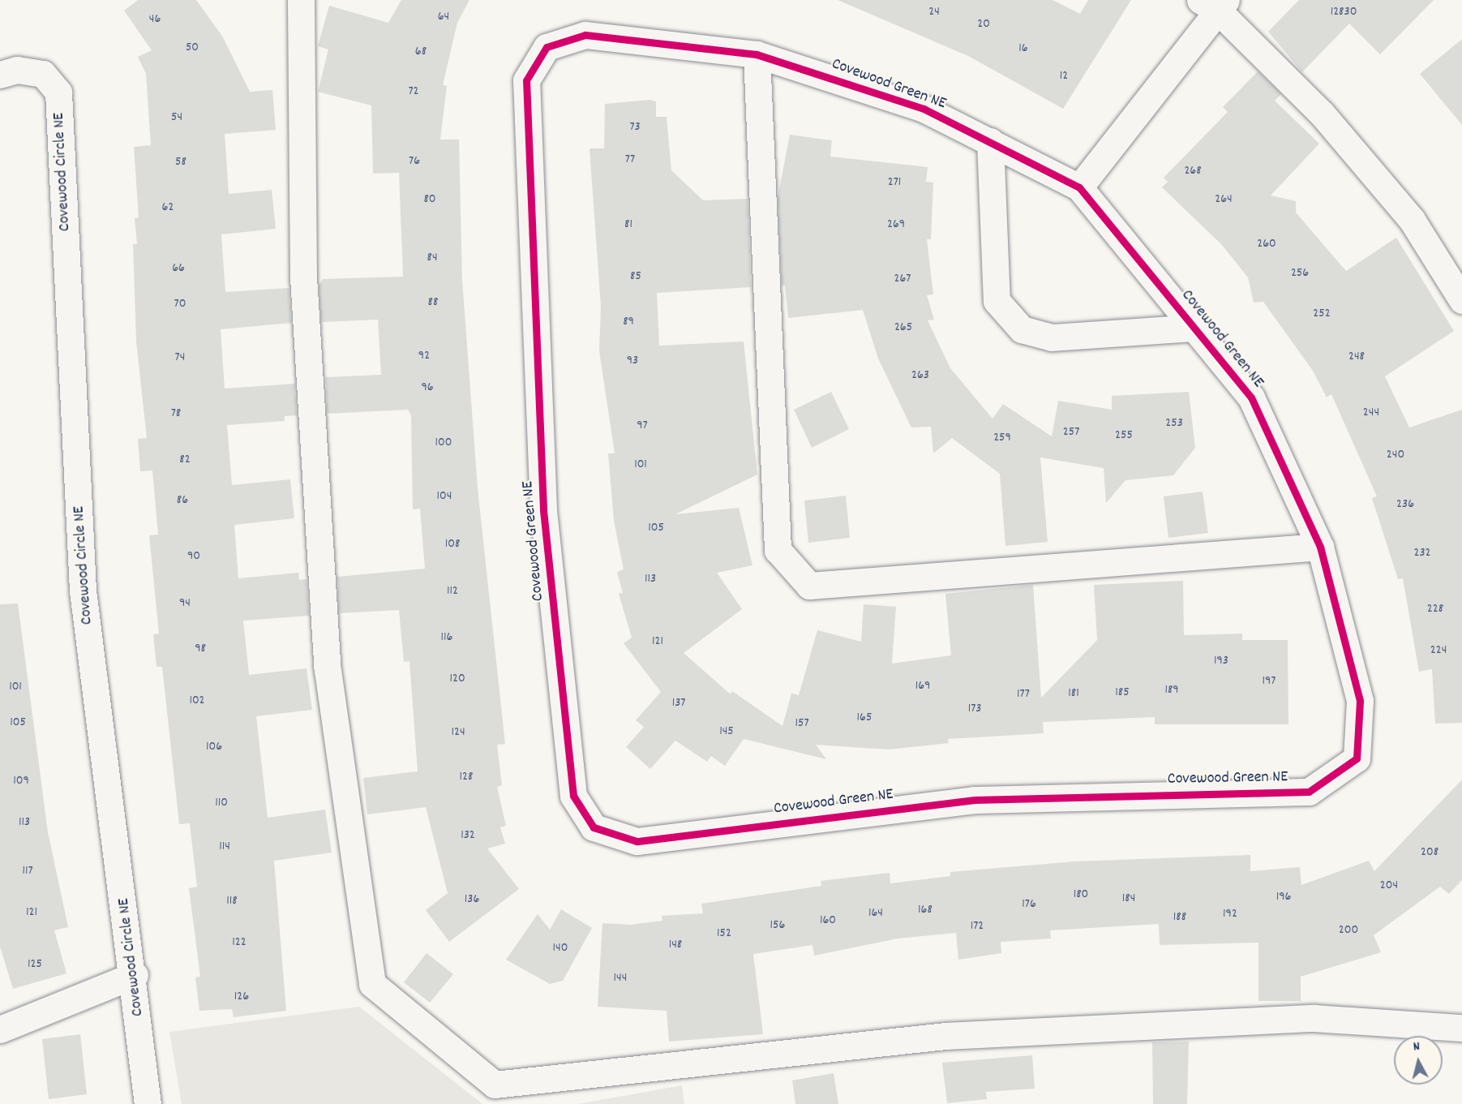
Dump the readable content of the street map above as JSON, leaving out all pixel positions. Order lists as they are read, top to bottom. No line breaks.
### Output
{"streets":{"street":["Covewood Green NE","Covewood Circle NE"]},"house_numbers":["24","12830","64","46","20","50","16","68","12","72","54","73","77","76","58","268","271","80","264","62","81","269","260","84","66","256","85","267","88","70","252","89","265","92","248","74","93","263","96","244","78","253","97","257","255","259","100","240","82","101","104","86","236","105","108","232","90","113","112","94","228","116","121","98","224","193","120","197","169","101","189","185","181","177","102","137","173","165","105","157","145","124","106","128","109","110","113","132","114","208","117","204","180","196","184","136","118","176","168","121","164","192","188","160","156","172","200","152","122","148","140","125","144","126"],"north":"top"}
